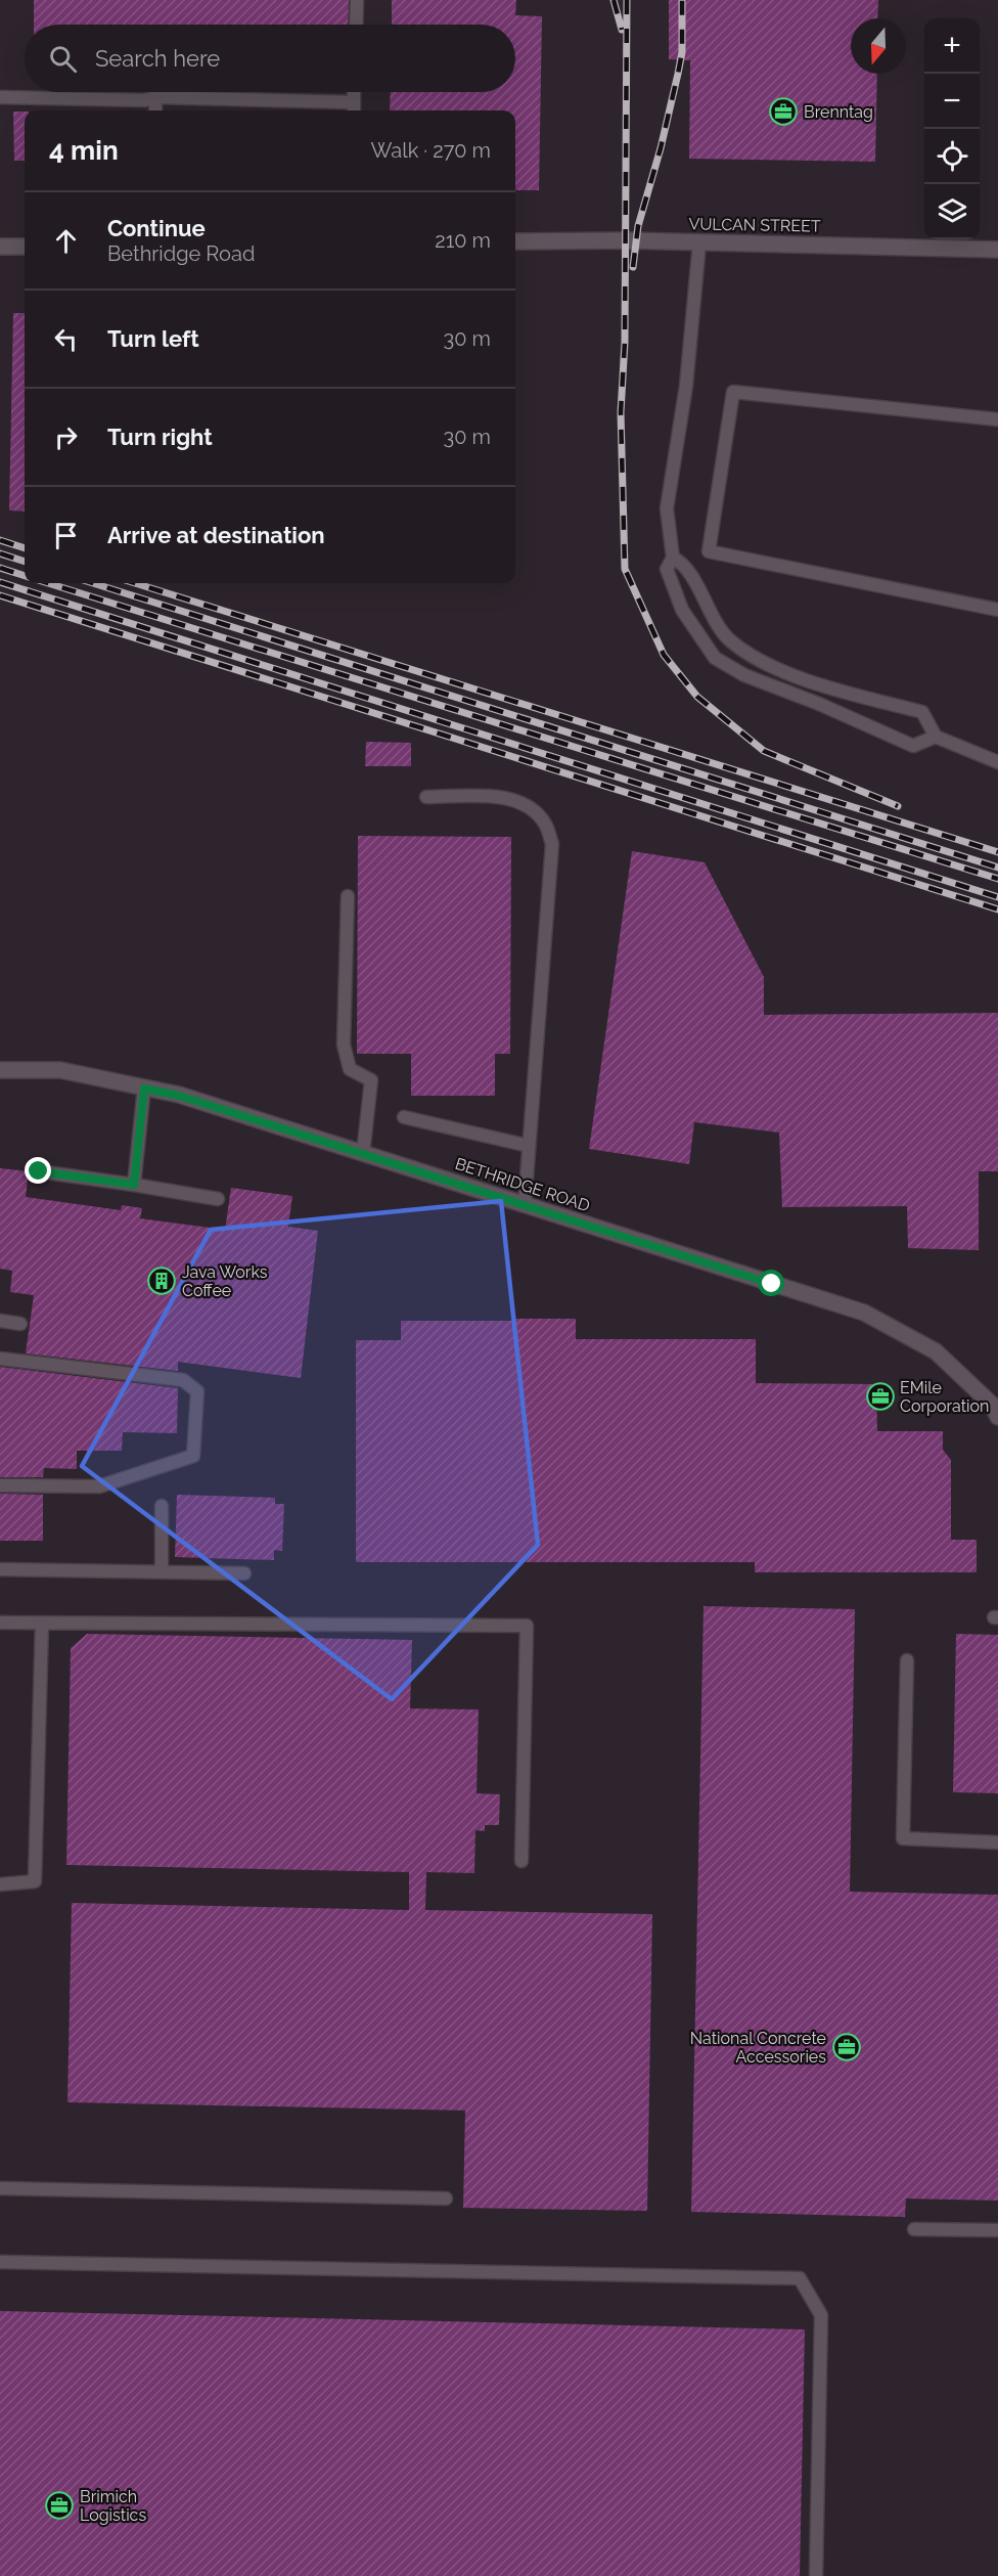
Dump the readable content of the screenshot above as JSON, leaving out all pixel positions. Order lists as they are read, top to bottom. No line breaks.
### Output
{"streets":{"street":["VULCAN STREET","BETHRIDGE ROAD"]},"places":{"office":["Brenntag","EMile Corporation","National Concrete Accessories","Brimich Logistics"],"building":["Java Works Coffee"]},"north":"bottom","page":{"map_buttons":["+","−"],"search":"Search here","heading":["4 min","Walk · 270 m"],"list":[["Continue","Bethridge Road","210 m"],["Turn left","30 m"],["Turn right","30 m"],"Arrive at destination"]}}
